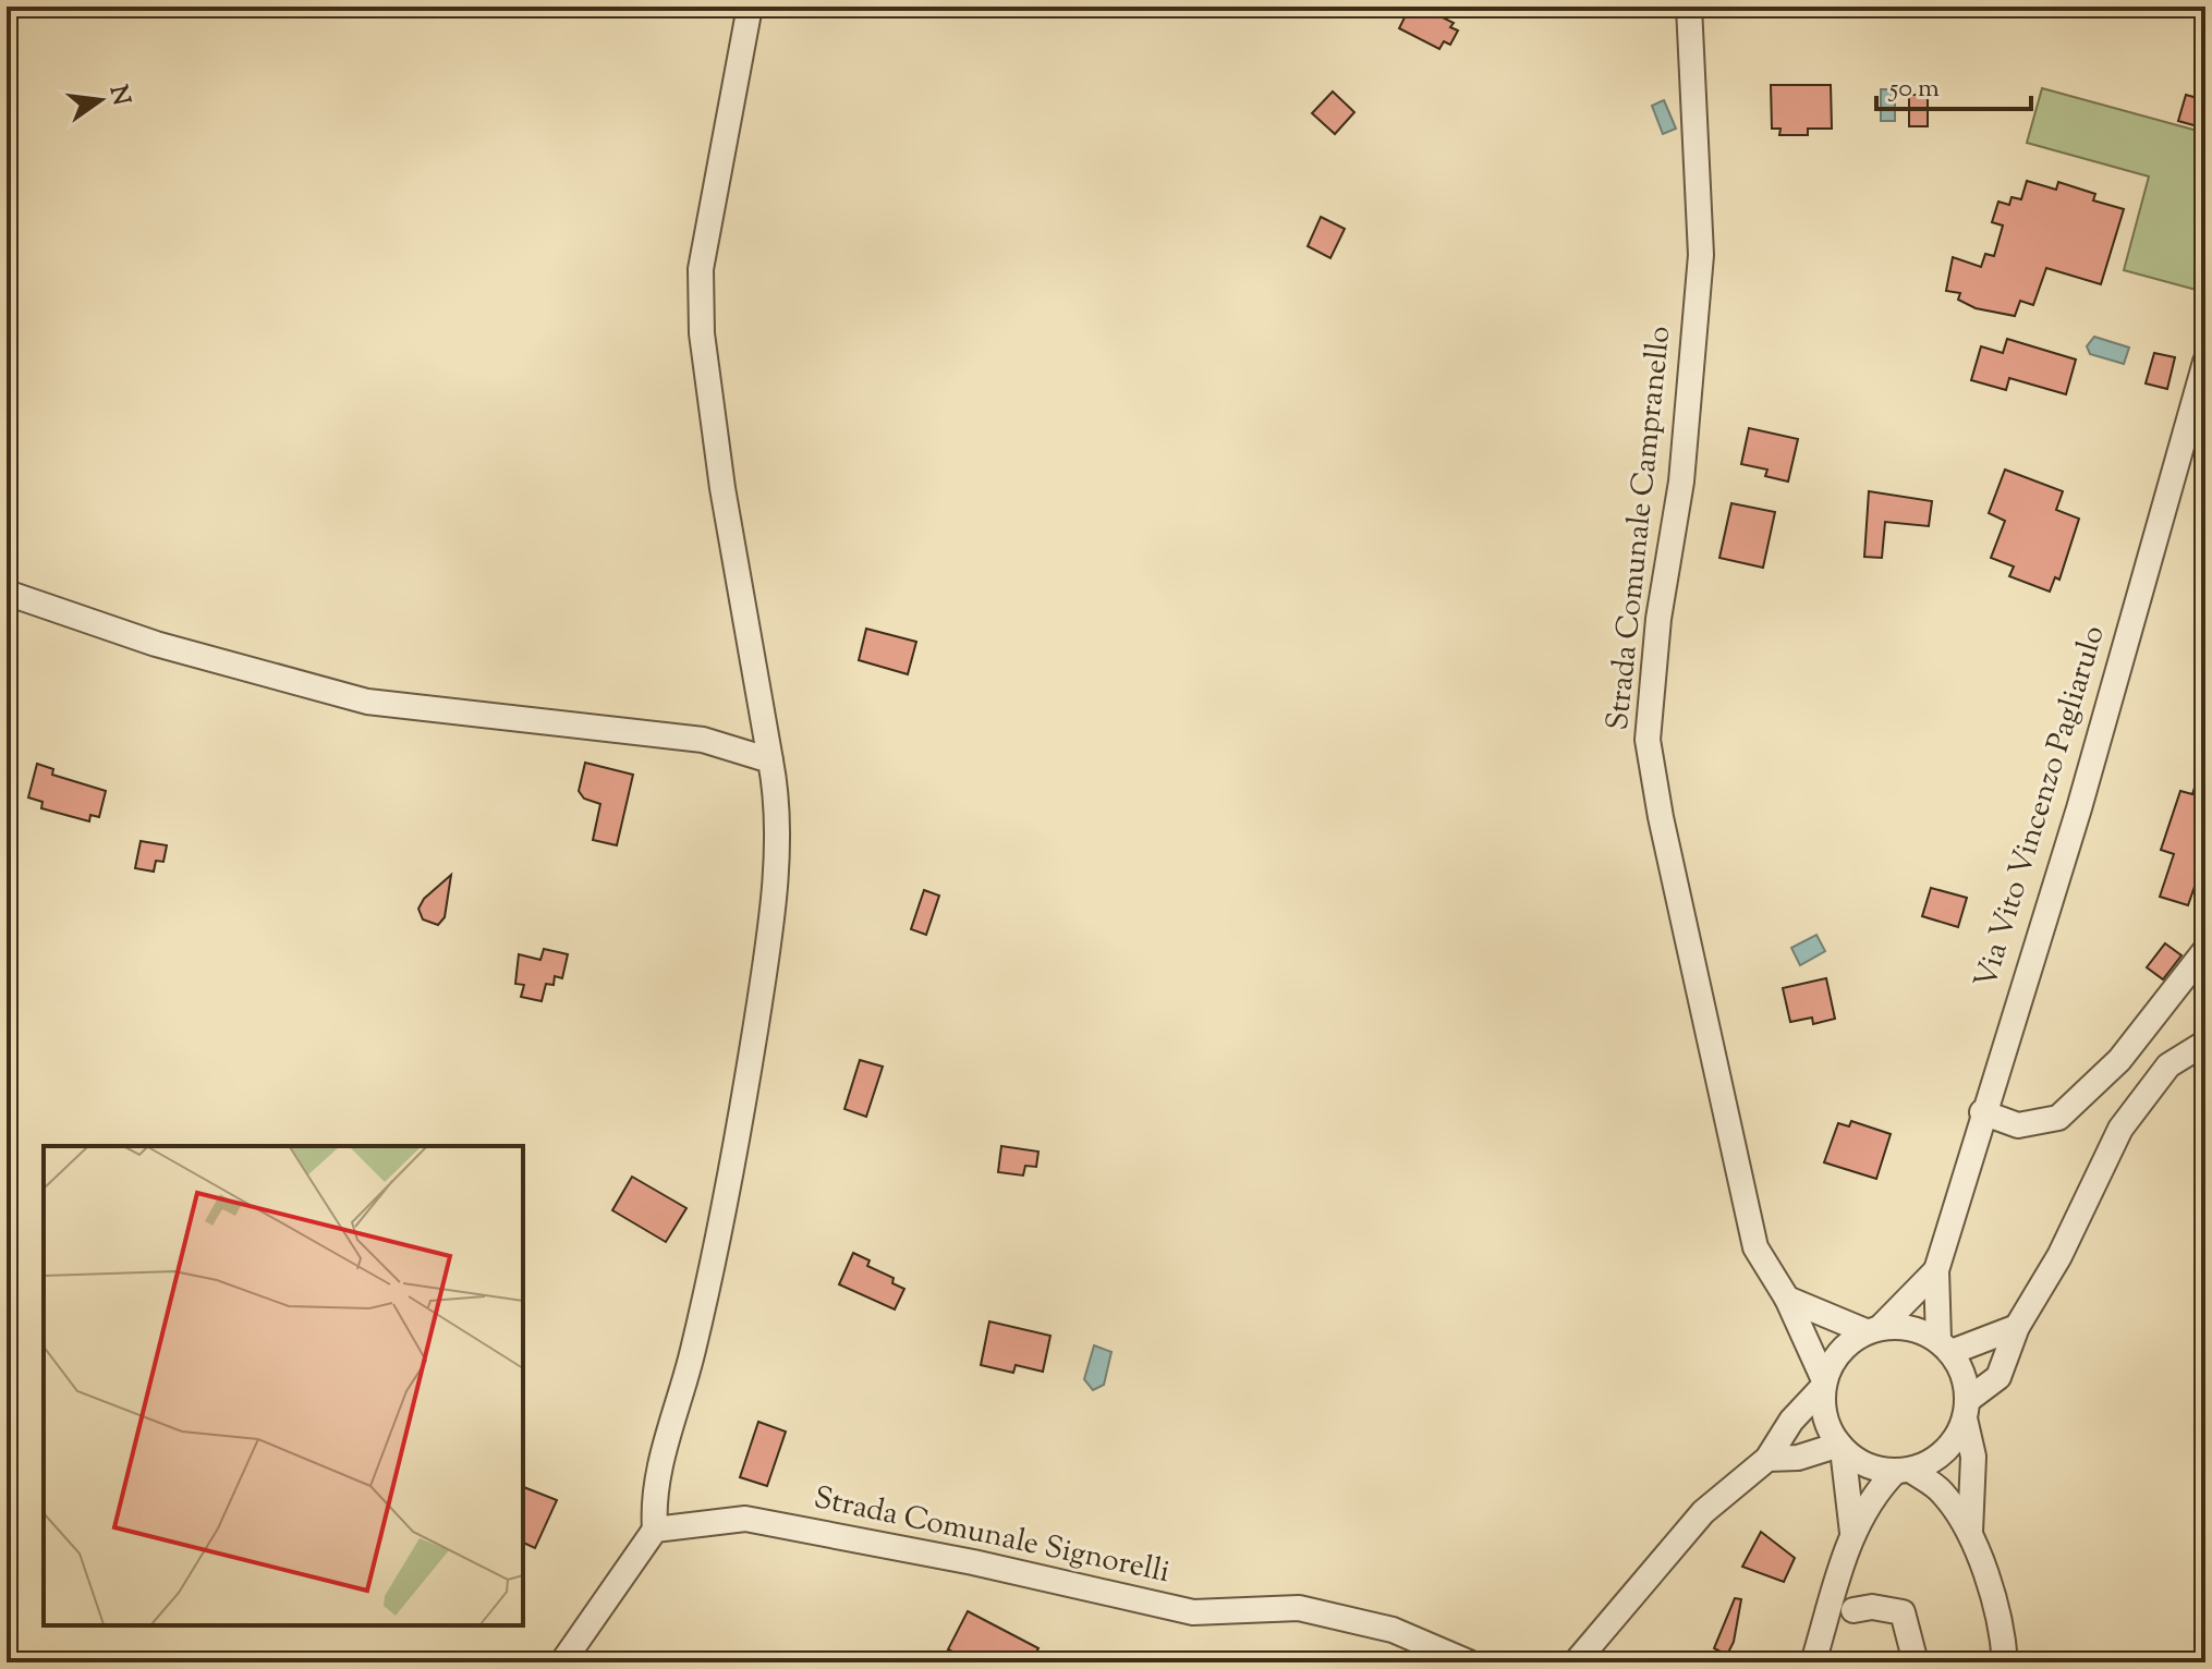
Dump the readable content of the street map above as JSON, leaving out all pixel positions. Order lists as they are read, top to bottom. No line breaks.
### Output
{"streets":{"street":["Strada Comunale Campranello","Via Vito Vincenzo Pagliarulo","Strada Comunale Signorelli"]},"crossings":[["Strada Comunale Campranello","Via Vito Vincenzo Pagliarulo"]],"scale_bar":"50 m","north":"right"}
